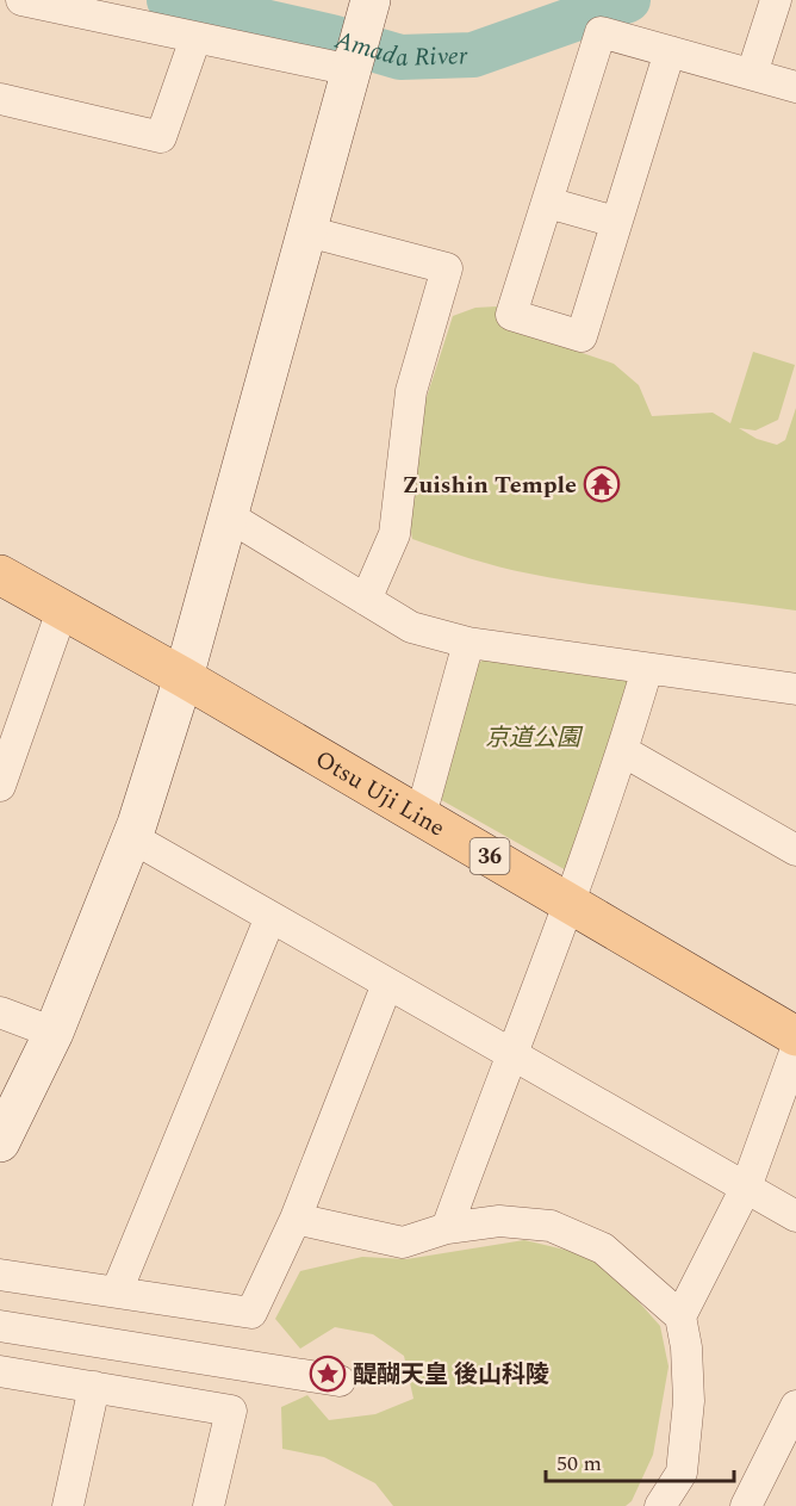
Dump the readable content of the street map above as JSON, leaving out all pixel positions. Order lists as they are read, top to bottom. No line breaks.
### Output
{"streets":{"main road":["Otsu Uji Line","36"]},"water":["Amada River"],"parks":["京道公園"],"places":{"temple":["Zuishin Temple"],"place":["醍醐天皇 後山科陵"]},"scale_bar":"50 m"}
